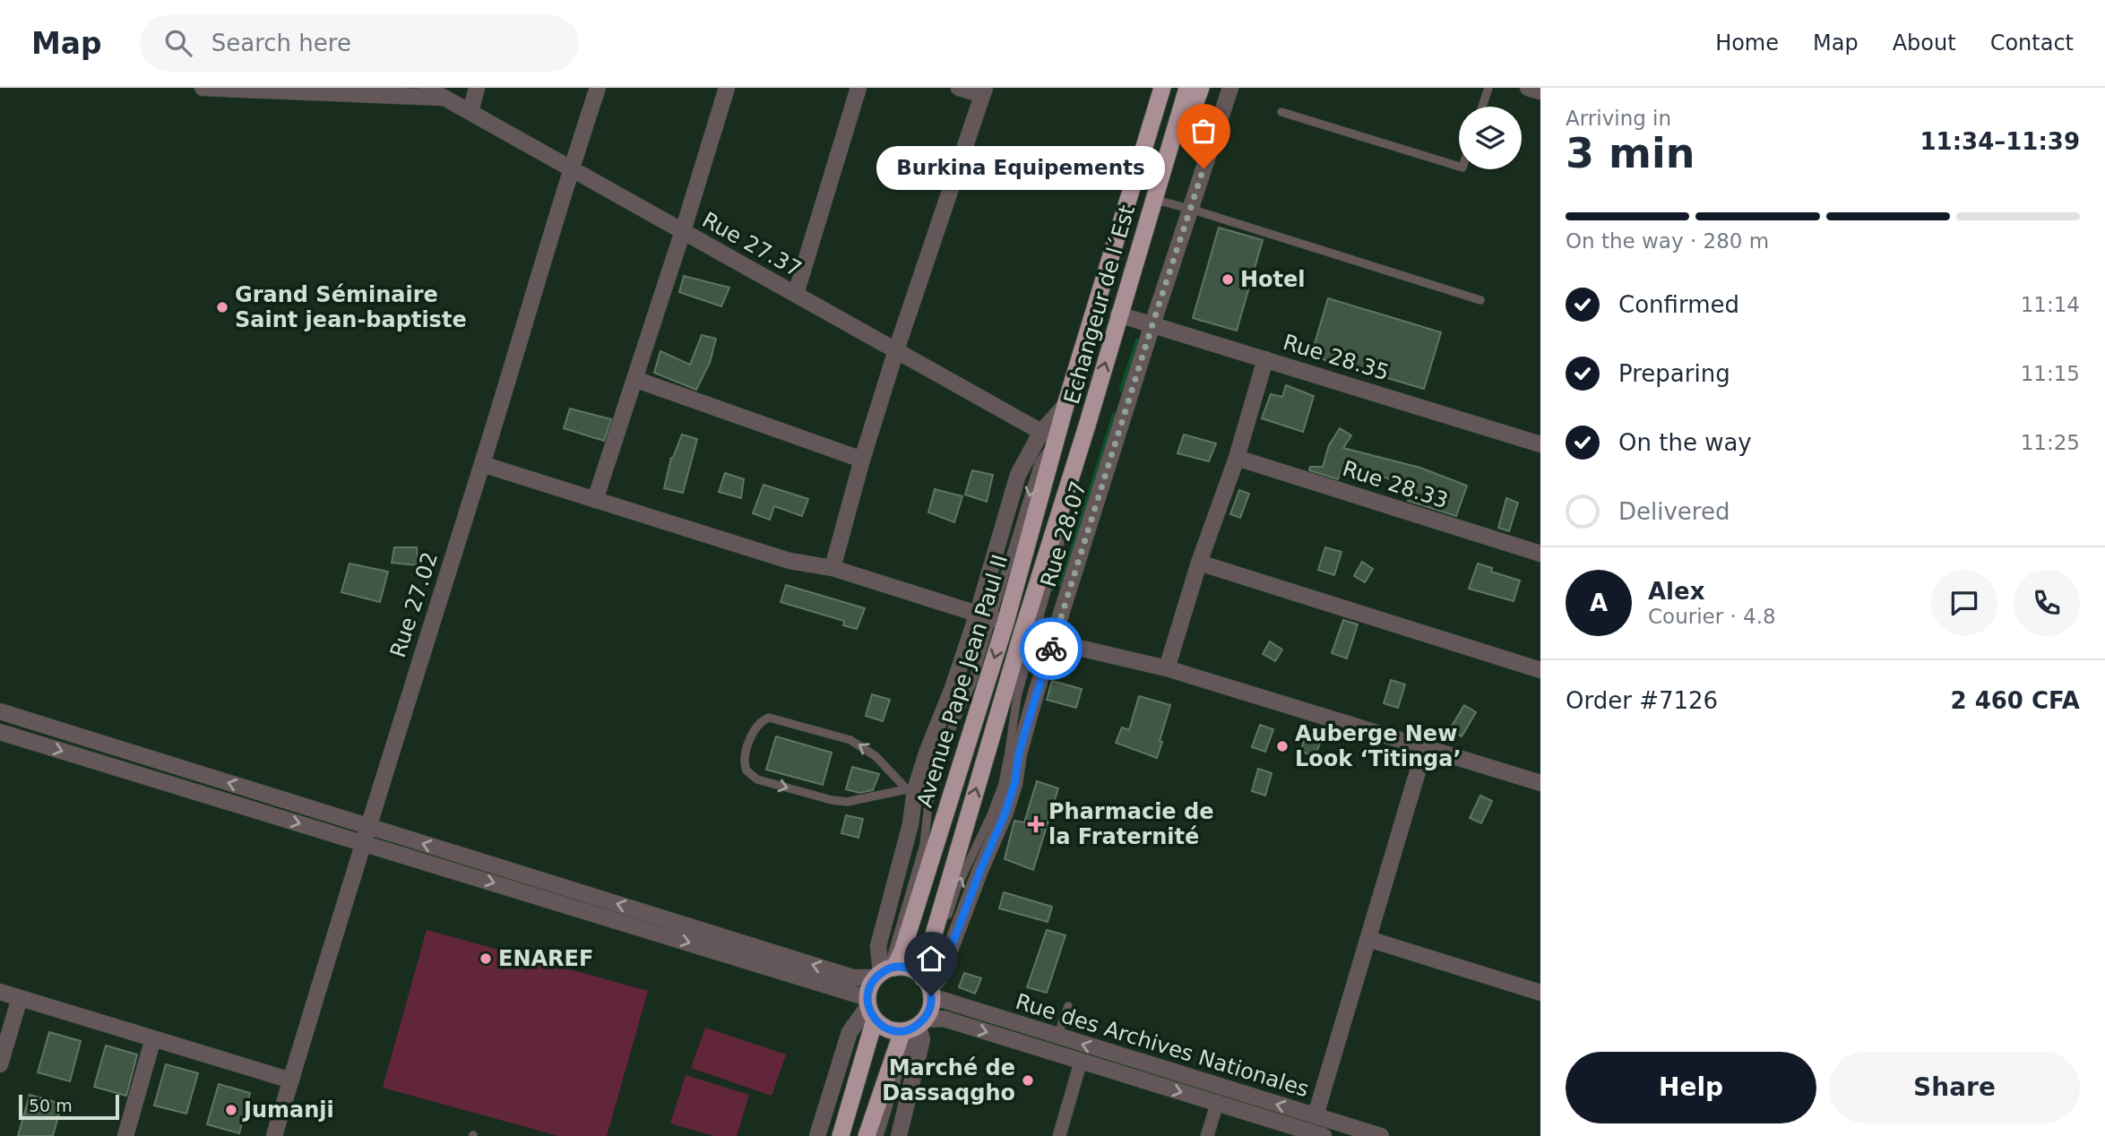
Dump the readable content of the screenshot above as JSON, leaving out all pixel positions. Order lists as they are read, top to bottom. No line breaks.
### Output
{"streets":{"highway":["Echangeur de l´Est","Avenue Pape Jean Paul II"],"street":["Rue 27.37","Rue 28.35","Rue 28.33","Rue 28.07","Rue 27.02","Rue des Archives Nationales"]},"crossings":[["Rue 27.37","Rue 27.02"],["Rue 27.37","Avenue Pape Jean Paul II"],["Echangeur de l´Est","Rue 28.35"],["Echangeur de l´Est","Avenue Pape Jean Paul II"],["Rue 28.35","Rue 28.07"],["Rue 28.07","Avenue Pape Jean Paul II"],["Rue 28.07","Rue des Archives Nationales"],["Avenue Pape Jean Paul II","Rue des Archives Nationales"]],"places":{"other":["Burkina Equipements","Hotel","Grand Séminaire Saint jean-baptiste","Auberge New Look ‘Titinga’","ENAREF","Marché de Dassaqgho","Jumanji"],"health":["Pharmacie de la Fraternité"]},"scale_bar":"50 m","page":{"header":"Map","search":"Search here","nav":["Home","Map","About","Contact"],"heading":["3 min","Arriving in","11:34–11:39"],"panel":["Alex","Courier · 4.8","Order #7126","2 460 CFA"],"bubble":"Burkina Equipements","bar":"On the way · 280 m","list":[["Confirmed","11:14"],["Preparing","11:15"],["On the way","11:25"],"Delivered"],"round":"A","buttons":["Help","Share"],"scale":"50 m"}}
